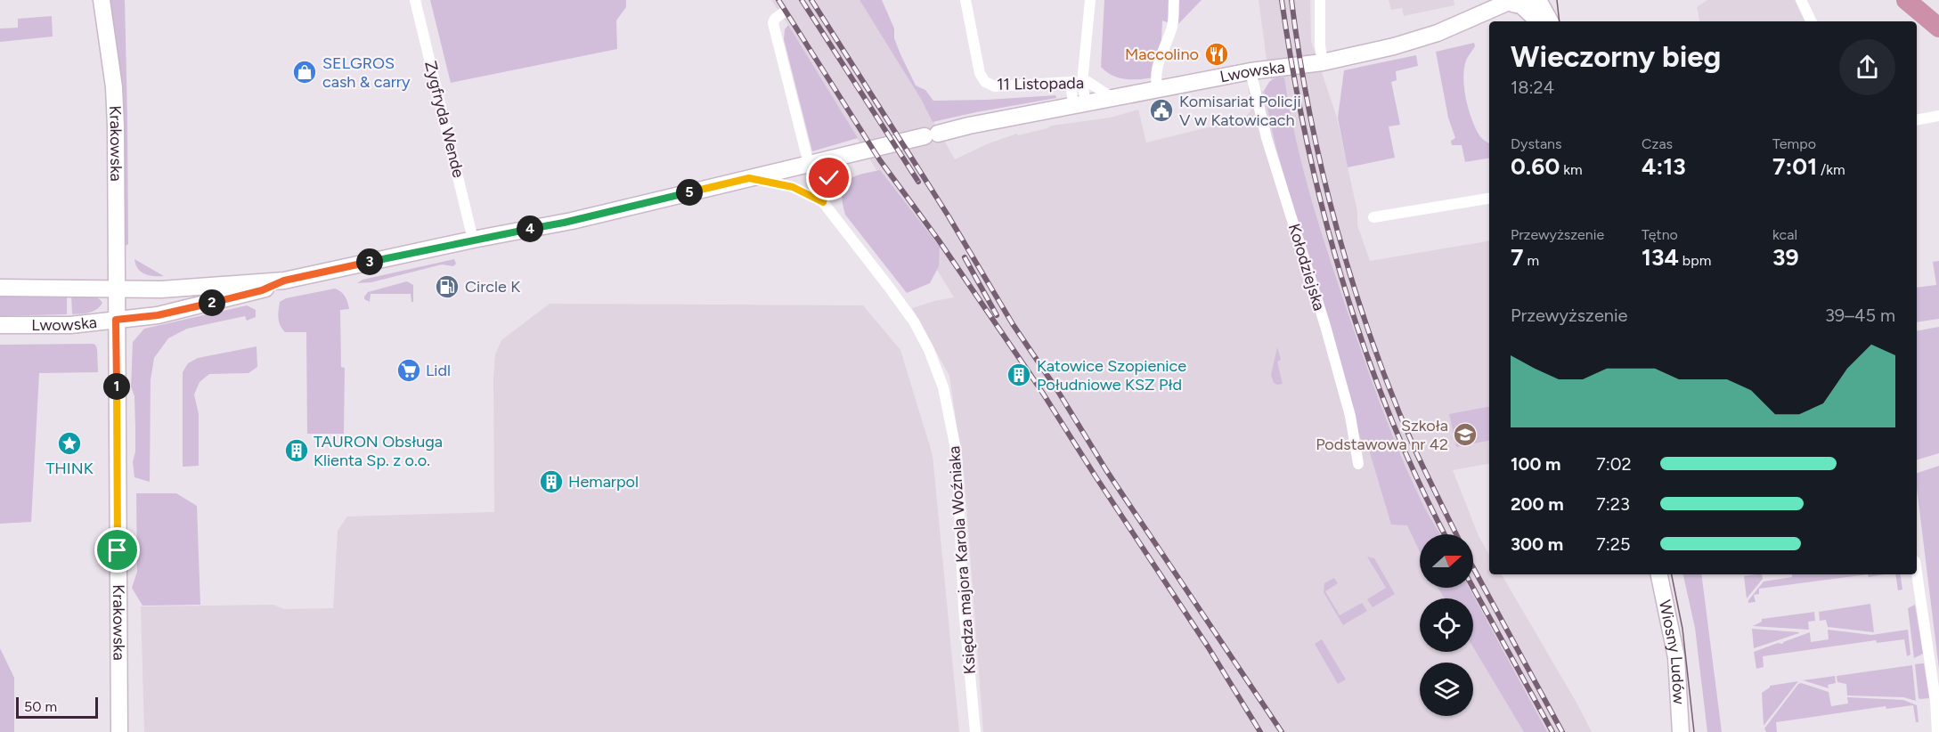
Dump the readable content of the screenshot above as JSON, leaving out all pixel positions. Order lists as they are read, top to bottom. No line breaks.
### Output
{"streets":{"street":["Lwowska","11 Listopada","Zygfryda Wende","Krakowska","Kołodziejska","Księdza majora Karola Woźniaka","Wiosny Ludów"]},"crossings":[["Lwowska","11 Listopada"],["Lwowska","Zygfryda Wende"],["Lwowska","Krakowska"],["Lwowska","Kołodziejska"],["Lwowska","Księdza majora Karola Woźniaka"]],"places":{"restaurant":["Maccolino"],"shop":["SELGROS cash & carry"],"public building":["Komisariat Policji V w Katowicach"],"fuel station":["Circle K"],"supermarket":["Lidl"],"building":["Katowice Szopienice Południowe KSZ Płd","TAURON Obsługa Klienta Sp. z o.o.","Hemarpol"],"school or university":["Szkoła Podstawowa nr 42"],"place":["THINK"]},"scale_bar":"50 m","north":"right","page":{"heading":["Wieczorny bieg","18:24"],"stats":[["Dystans","0.60 km"],["Czas","4:13"],["Tempo","7:01 /km"],["Przewyższenie","7 m"],["Tętno","134 bpm"],["kcal","39"]],"pins":["5","4","3","2","1"],"chart":["Przewyższenie","39–45 m"],"list":[{"name":"100 m","note":"7:02"},{"name":"200 m","note":"7:23"},{"name":"300 m","note":"7:25"}],"scale":"50 m"}}
